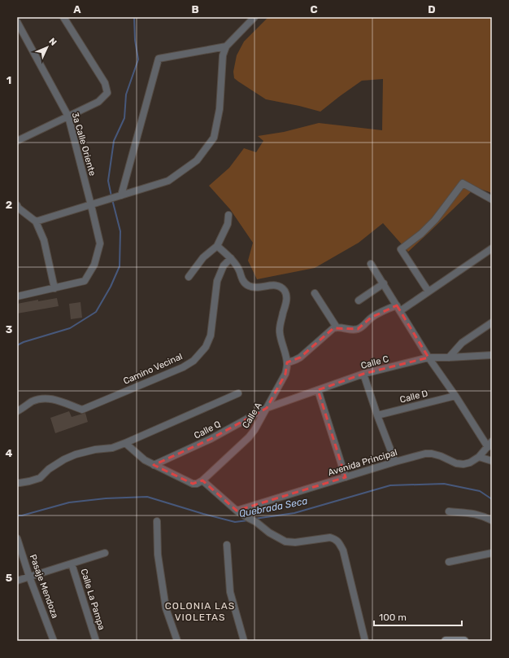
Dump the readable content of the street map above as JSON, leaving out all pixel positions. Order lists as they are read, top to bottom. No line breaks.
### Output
{"streets":{"street":["3a Calle Oriente","Calle C","Camino Vecinal","Calle D","Calle A","Calle Q","Avenida Principal","Pasaje Mendoza","Calle La Pampa"]},"crossings":[["Calle C","Calle A"],["Calle C","Calle Q"],["Calle C","Avenida Principal"],["Calle D","Avenida Principal"],["Calle A","Calle Q"]],"districts":["COLONIA LAS VIOLETAS"],"water":["Quebrada Seca"],"scale_bar":"100 m","north":"top right","grid":{"columns":["A","B","C","D"],"rows":["1","2","3","4","5"]}}
